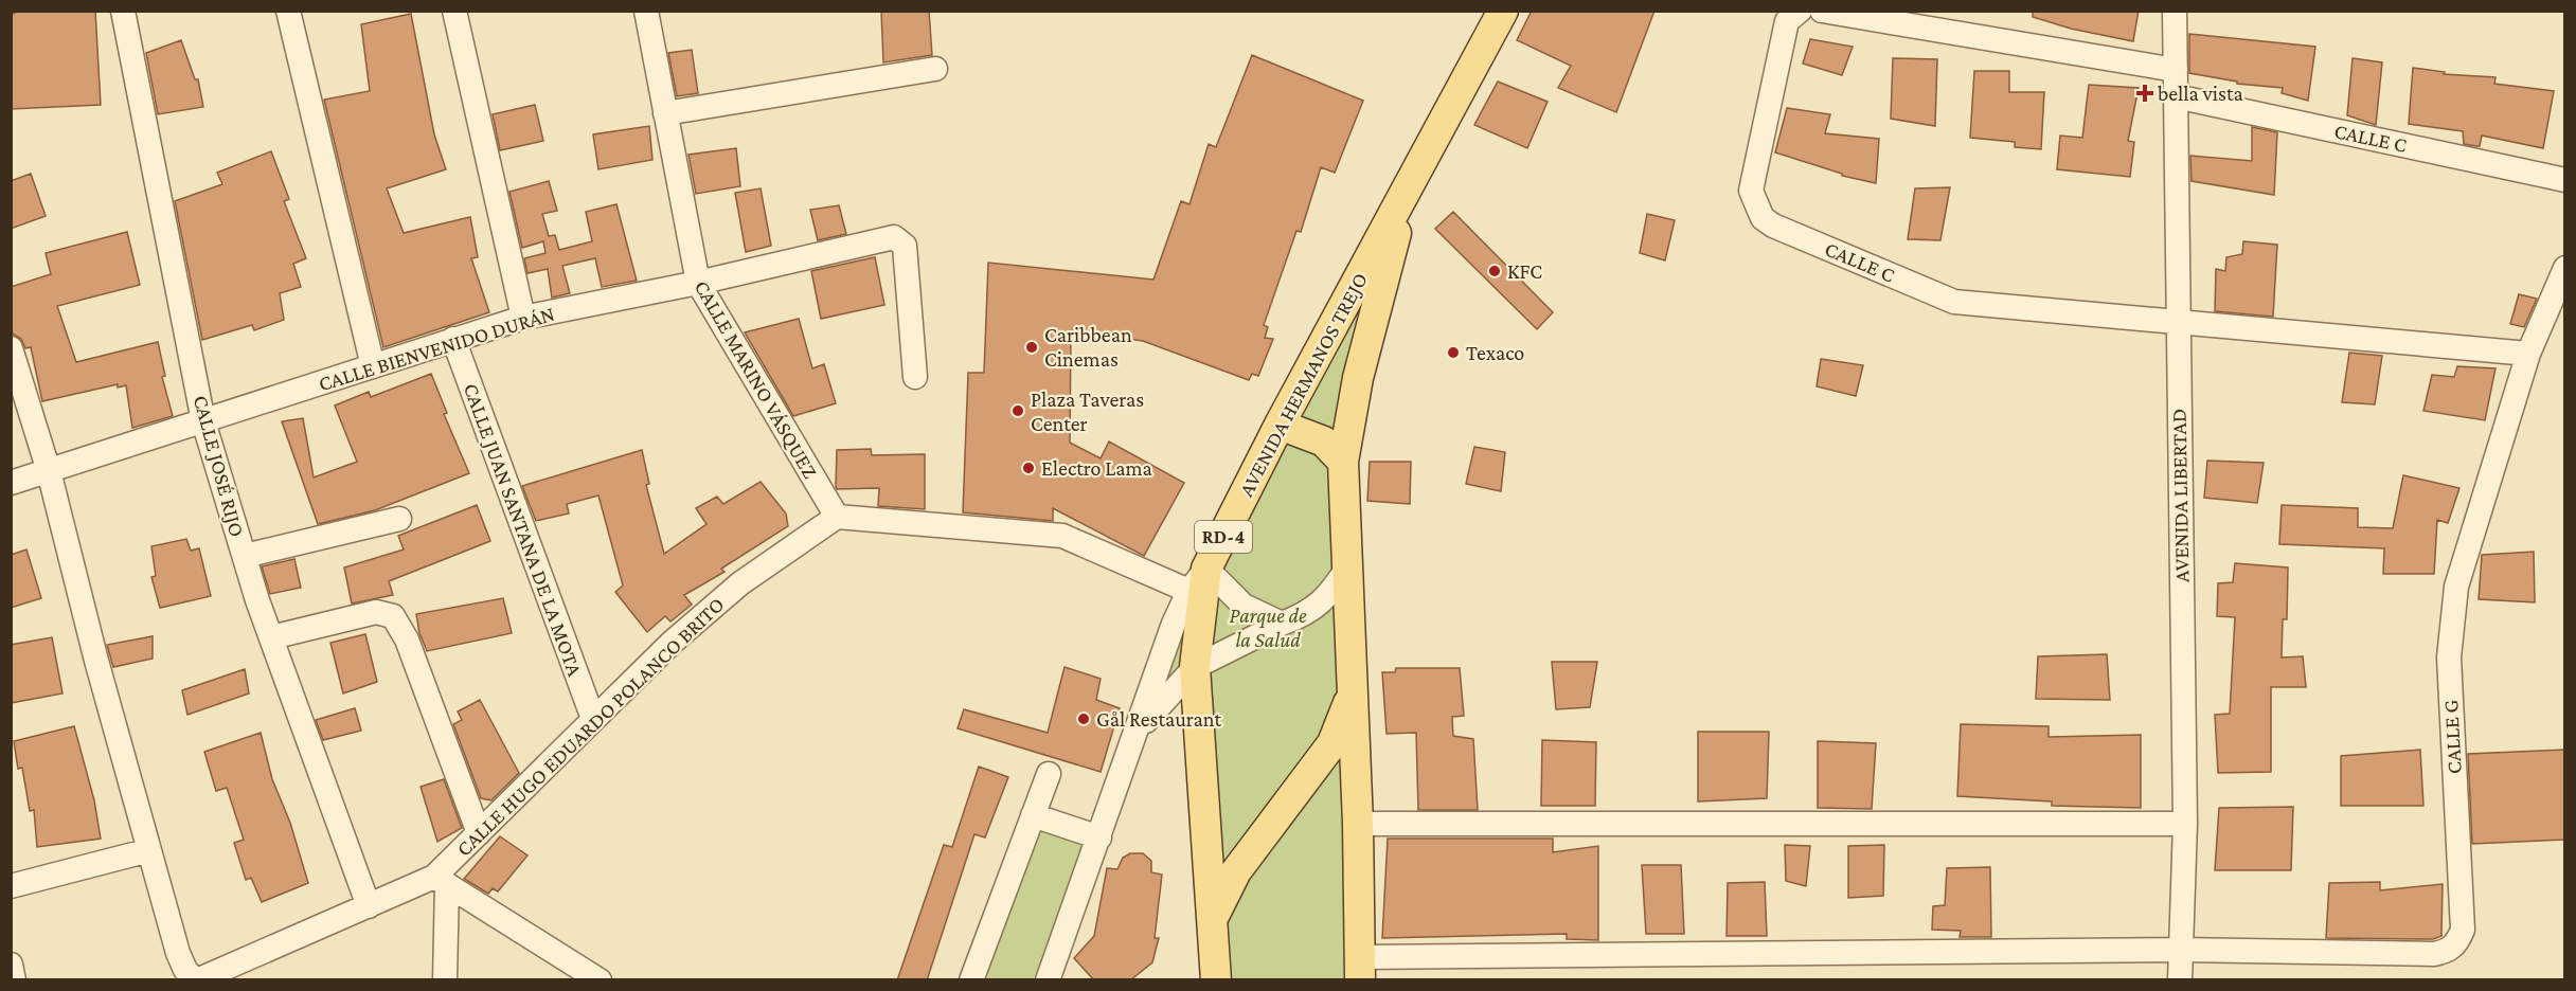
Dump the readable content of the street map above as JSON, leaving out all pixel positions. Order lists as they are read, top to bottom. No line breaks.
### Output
{"streets":{"main road":["AVENIDA HERMANOS TREJO","RD-4"],"street":["CALLE C","CALLE BIENVENIDO DURÁN","CALLE MARINO VÁSQUEZ","CALLE JOSÉ RIJO","AVENIDA LIBERTAD","CALLE JUAN SANTANA DE LA MOTA","CALLE HUGO EDUARDO POLANCO BRITO","CALLE G"]},"crossings":[["CALLE C","AVENIDA LIBERTAD"],["CALLE C","CALLE G"],["CALLE BIENVENIDO DURÁN","CALLE MARINO VÁSQUEZ"],["CALLE BIENVENIDO DURÁN","CALLE JOSÉ RIJO"],["CALLE BIENVENIDO DURÁN","CALLE JUAN SANTANA DE LA MOTA"],["CALLE MARINO VÁSQUEZ","CALLE HUGO EDUARDO POLANCO BRITO"],["CALLE JOSÉ RIJO","CALLE HUGO EDUARDO POLANCO BRITO"],["AVENIDA LIBERTAD","CALLE G"],["CALLE JUAN SANTANA DE LA MOTA","CALLE HUGO EDUARDO POLANCO BRITO"]],"parks":["Parque de la Salud"],"places":{"health":["bella vista"],"other":["KFC","Caribbean Cinemas","Texaco","Plaza Taveras Center","Electro Lama","Gål Restaurant"]}}
